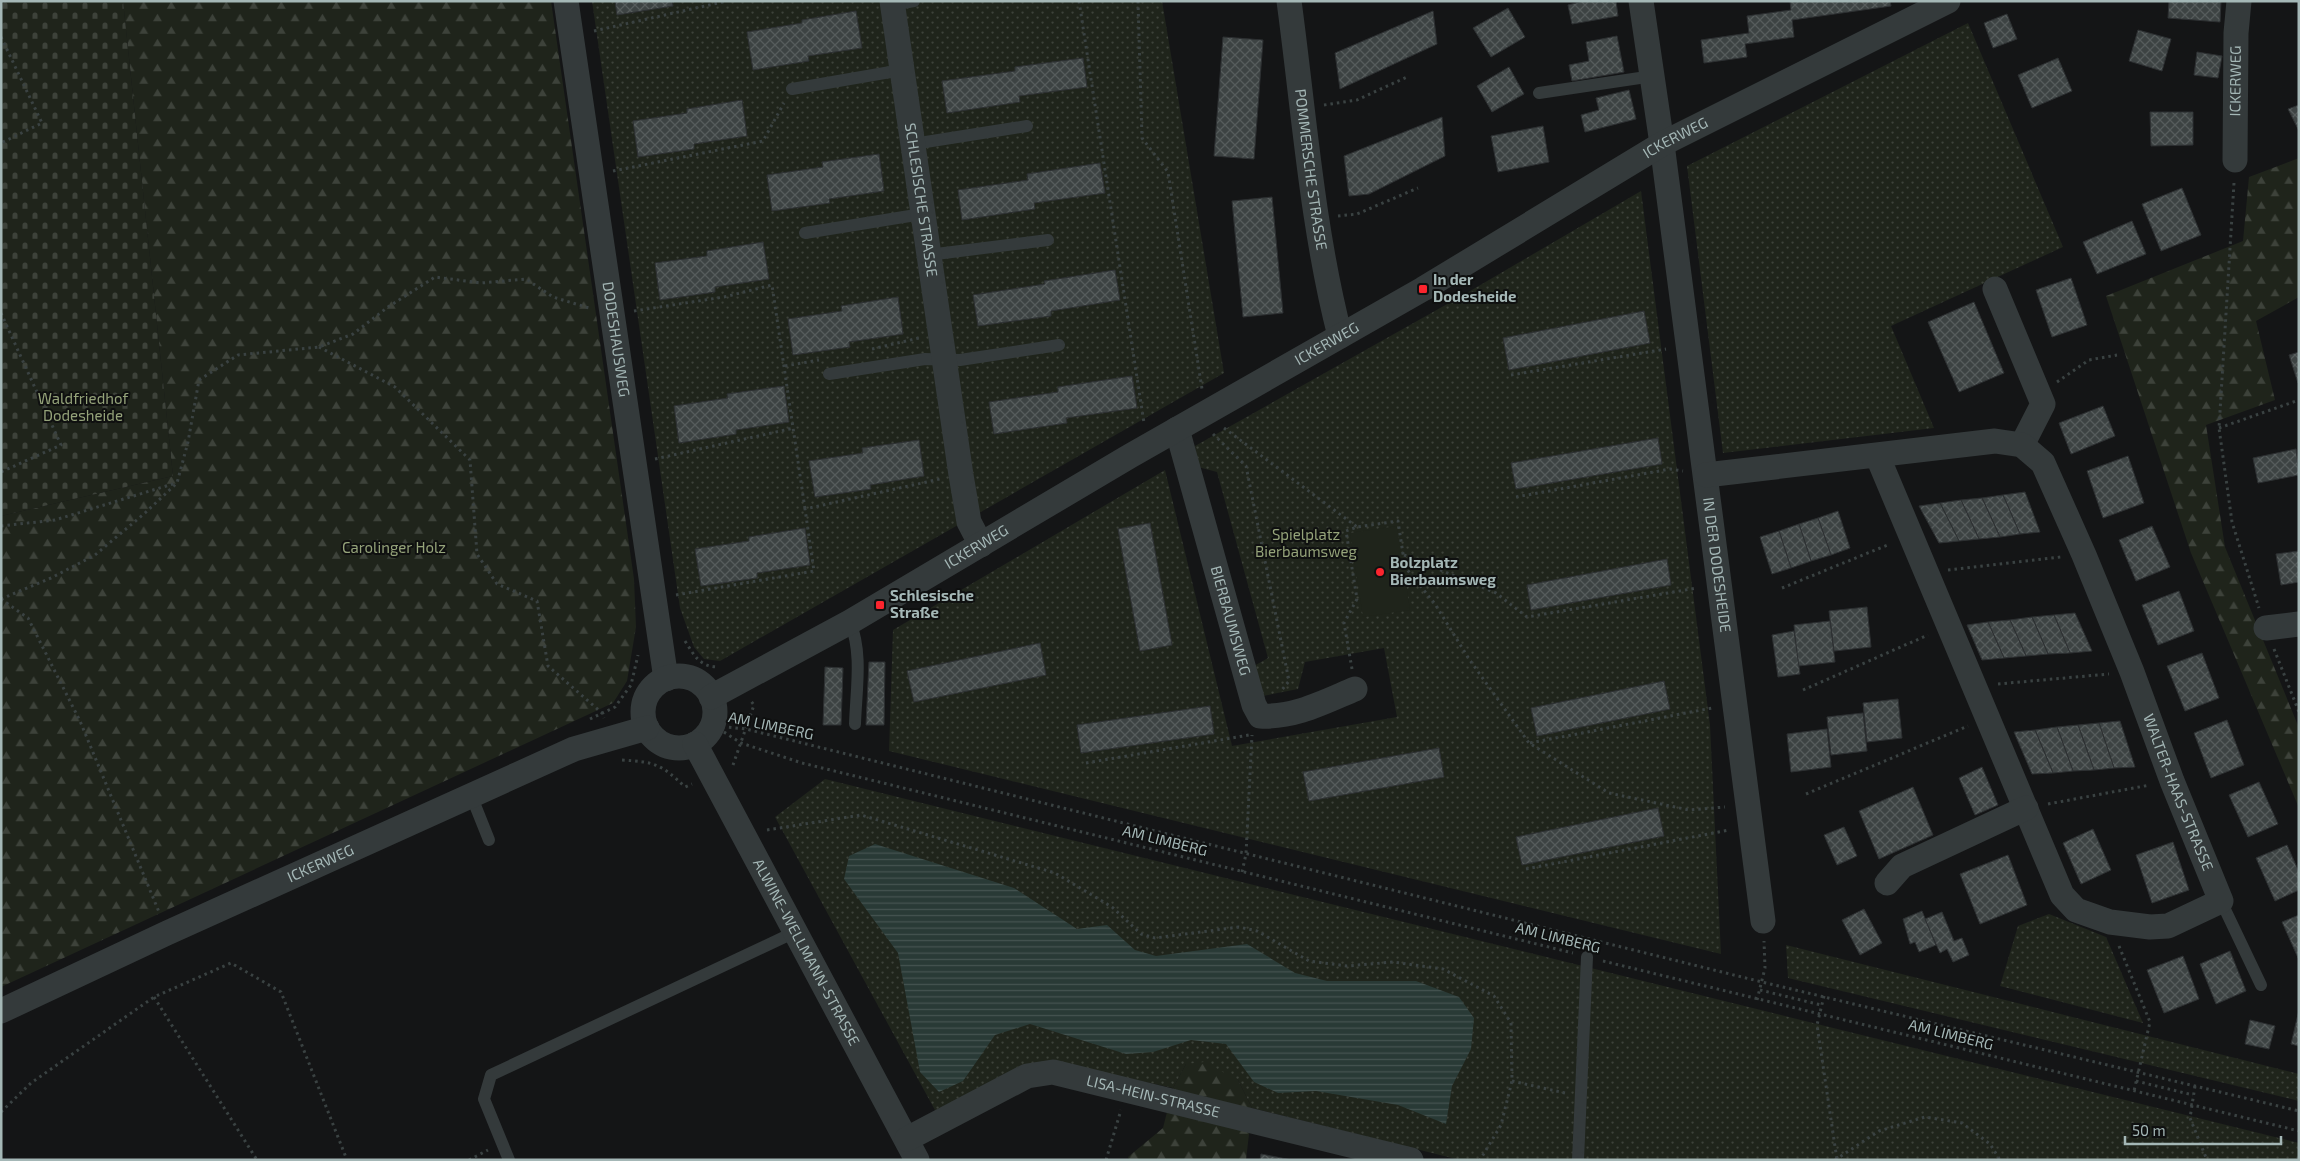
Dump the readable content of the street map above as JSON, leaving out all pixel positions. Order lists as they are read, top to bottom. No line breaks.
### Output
{"streets":{"street":["ICKERWEG","POMMERSCHE STRASSE","SCHLESISCHE STRASSE","DODESHAUSWEG","IN DER DODESHEIDE","BIERBAUMSWEG","WALTER-HAAS-STRASSE","ALWINE-WELLMANN-STRASSE","LISA-HEIN-STRASSE"],"path":["AM LIMBERG"]},"crossings":[["ICKERWEG","POMMERSCHE STRASSE"],["ICKERWEG","SCHLESISCHE STRASSE"],["ICKERWEG","DODESHAUSWEG"],["ICKERWEG","IN DER DODESHEIDE"],["ICKERWEG","BIERBAUMSWEG"],["ICKERWEG","AM LIMBERG"],["ICKERWEG","ALWINE-WELLMANN-STRASSE"],["DODESHAUSWEG","AM LIMBERG"],["DODESHAUSWEG","ALWINE-WELLMANN-STRASSE"],["AM LIMBERG","ALWINE-WELLMANN-STRASSE"],["ALWINE-WELLMANN-STRASSE","LISA-HEIN-STRASSE"]],"parks":["Waldfriedhof Dodesheide","Spielplatz Bierbaumsweg","Carolinger Holz"],"places":{"transit":["In der Dodesheide","Schlesische Straße"],"other":["Bolzplatz Bierbaumsweg"]},"scale_bar":"50 m"}
